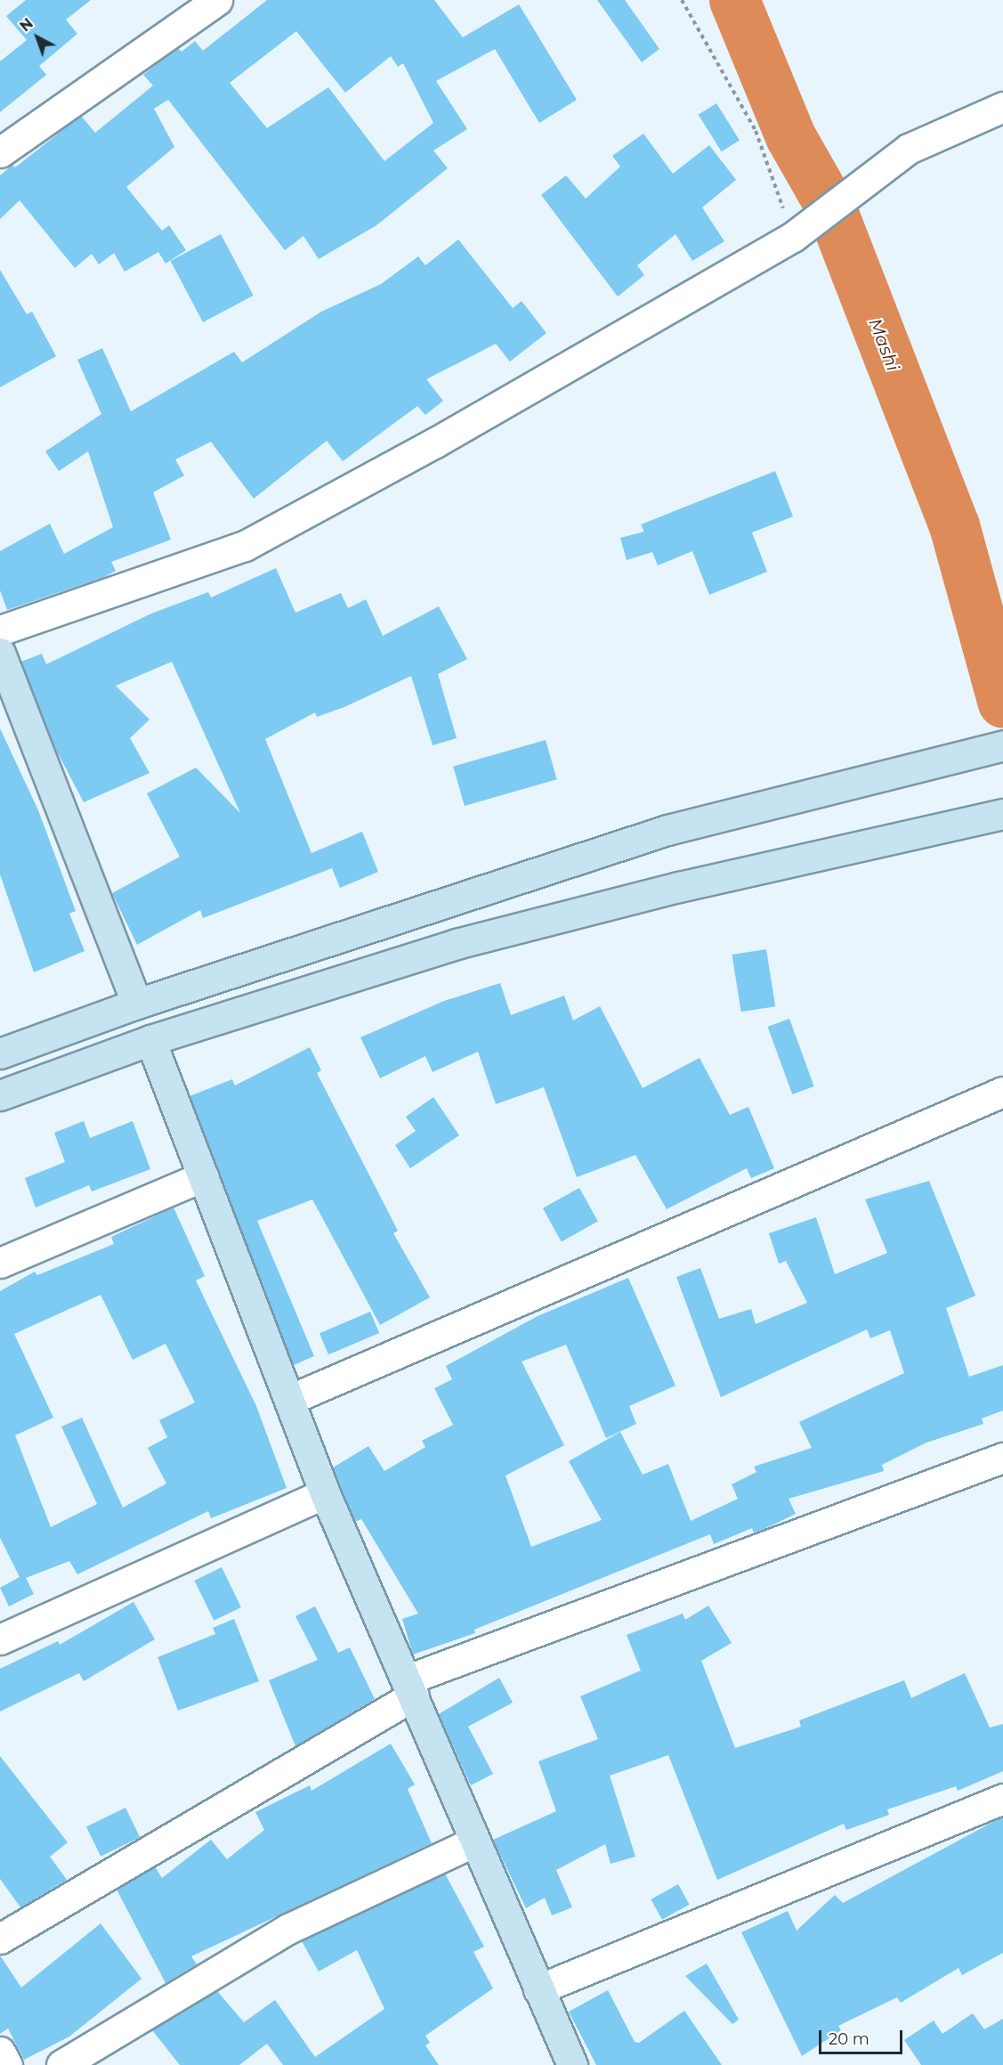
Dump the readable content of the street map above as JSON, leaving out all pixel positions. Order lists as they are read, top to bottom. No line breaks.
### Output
{"water":["Mashi"],"scale_bar":"20 m","north":"top left"}
